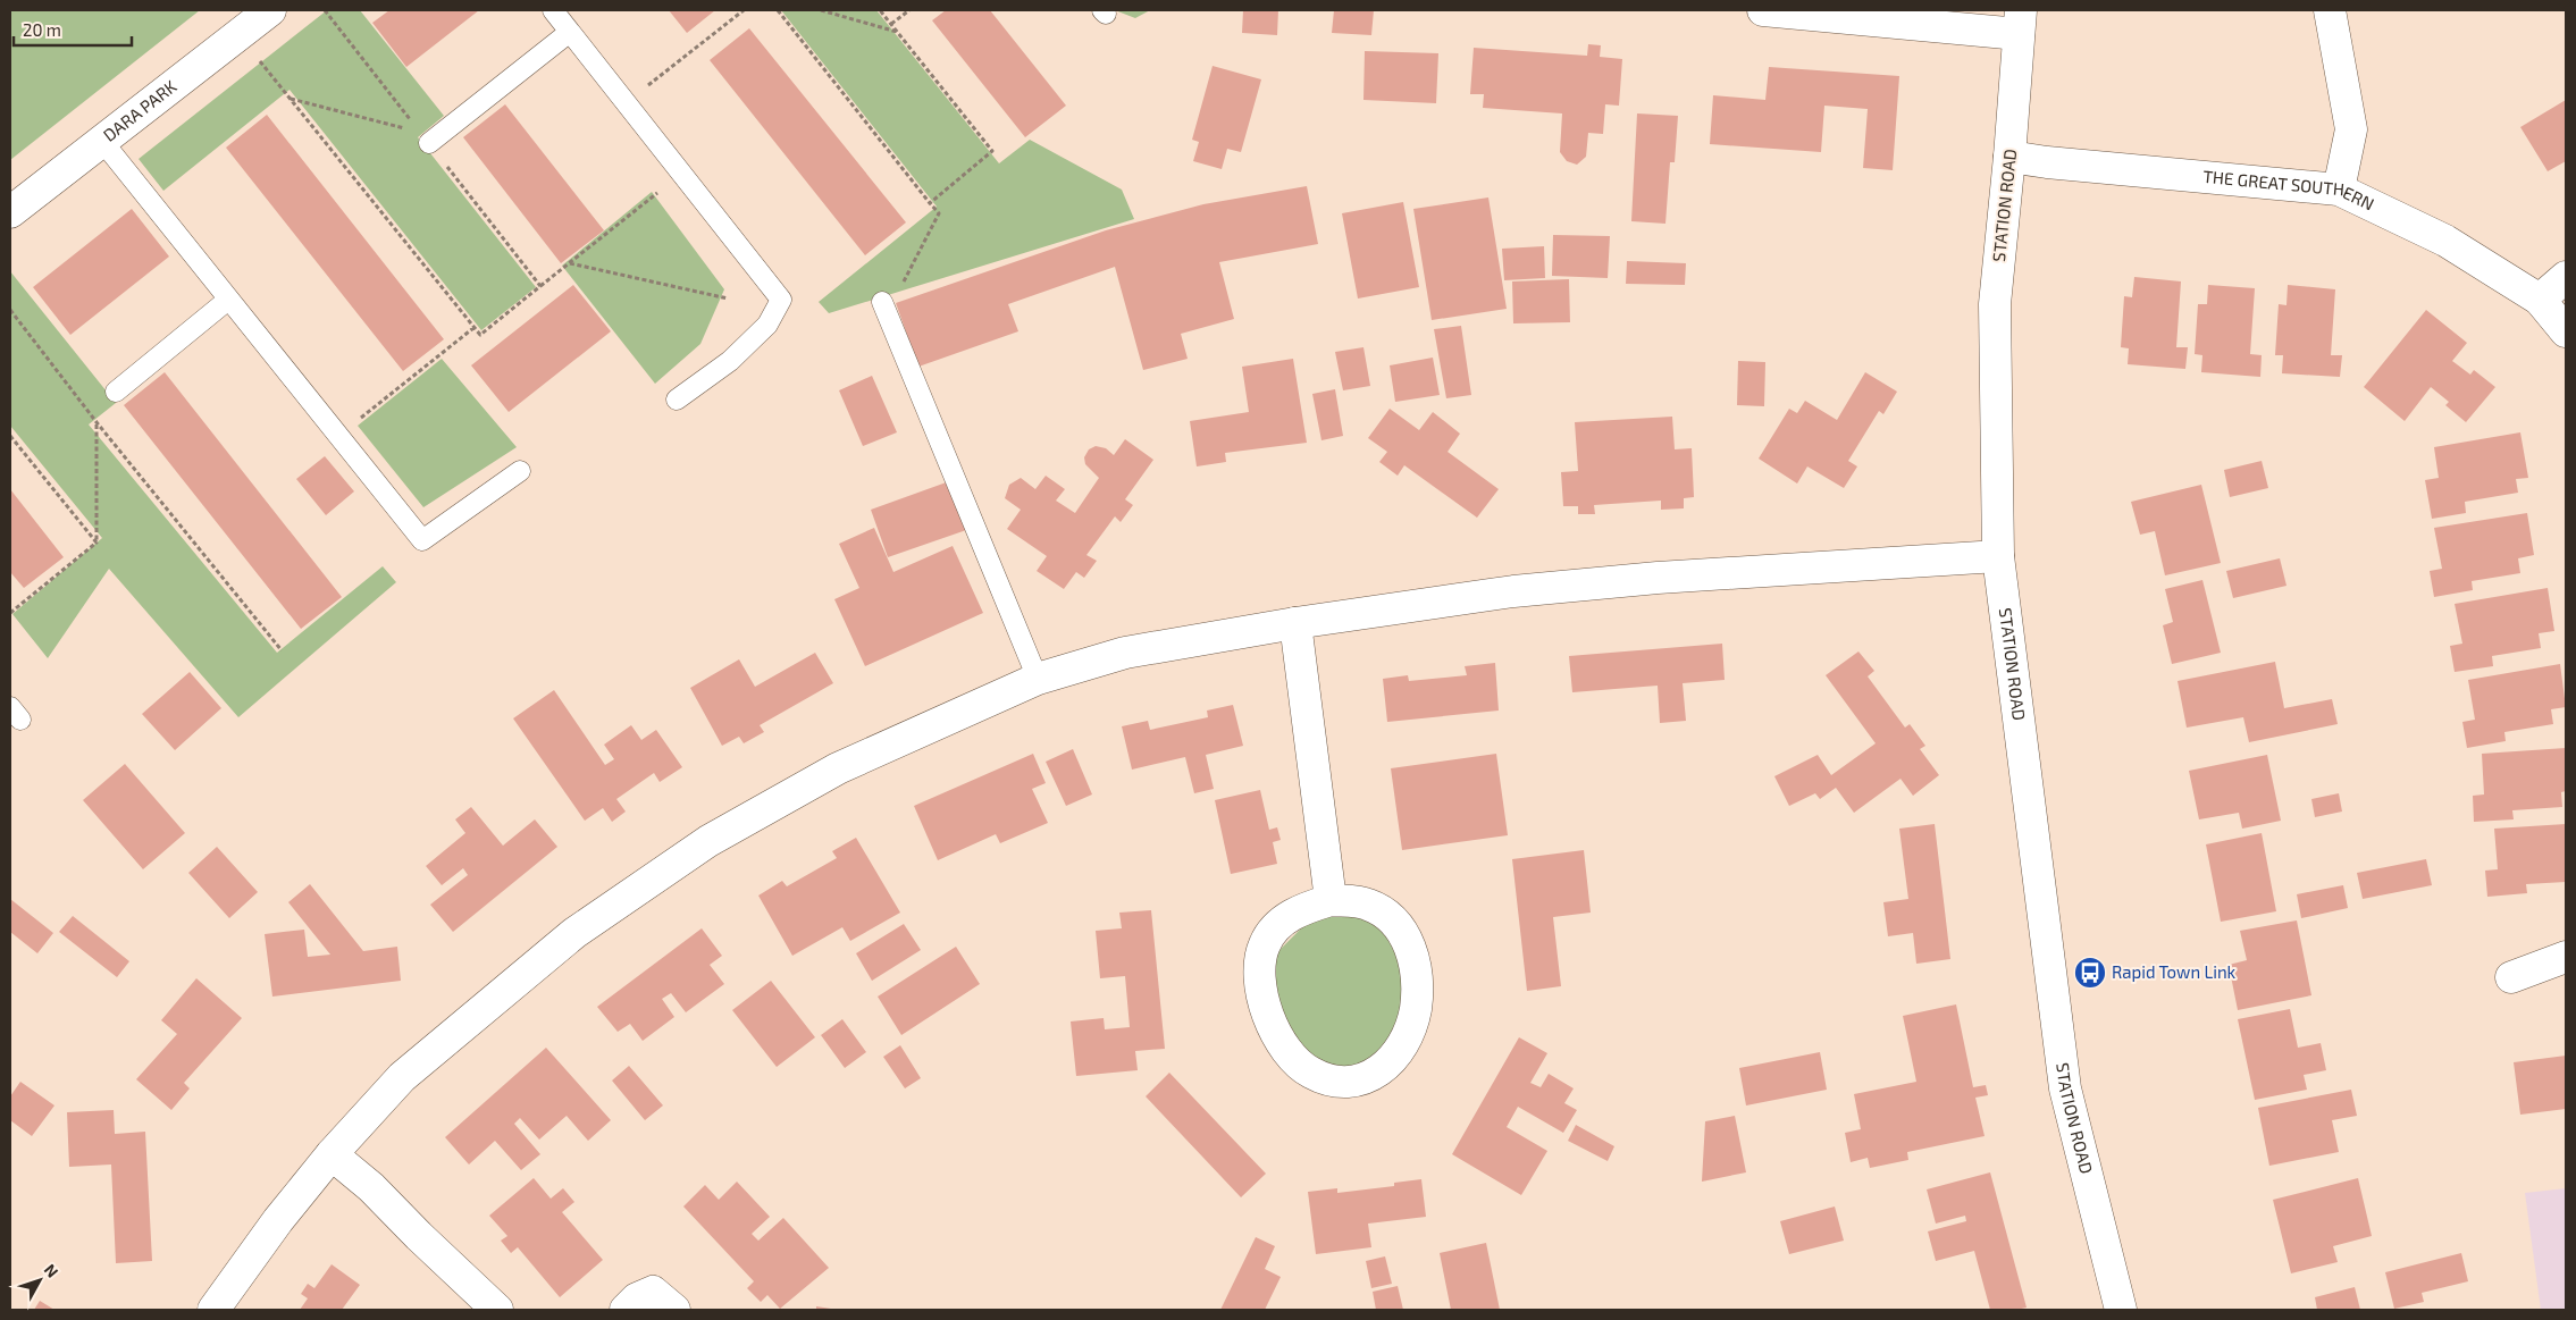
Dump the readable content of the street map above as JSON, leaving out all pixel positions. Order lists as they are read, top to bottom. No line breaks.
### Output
{"streets":{"street":["DARA PARK","THE GREAT SOUTHERN","STATION ROAD"]},"crossings":[["THE GREAT SOUTHERN","STATION ROAD"]],"places":{"bus stop":["Rapid Town Link"]},"scale_bar":"20 m","north":"top right"}
